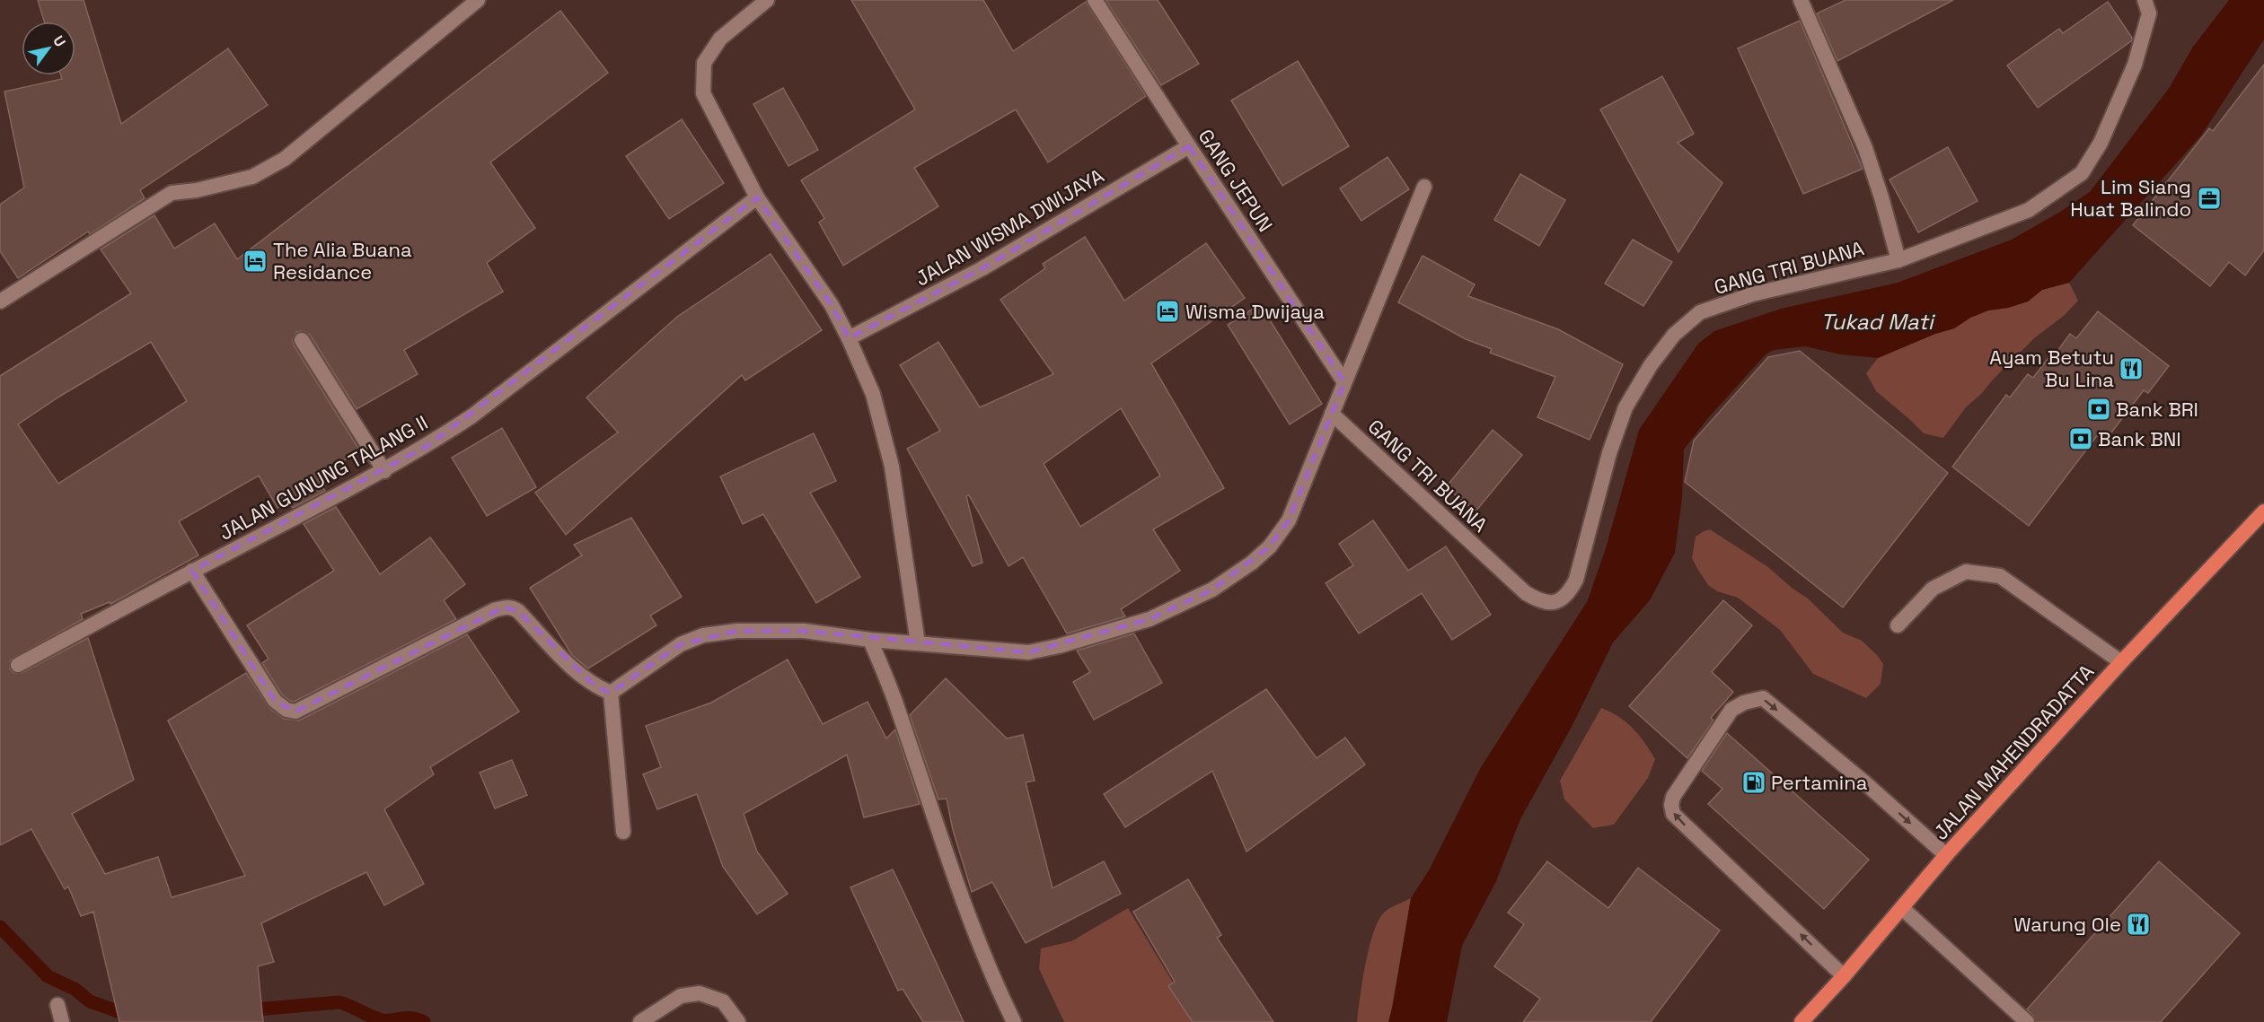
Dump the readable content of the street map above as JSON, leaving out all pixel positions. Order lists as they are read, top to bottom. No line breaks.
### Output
{"streets":{"highway":["JALAN MAHENDRADATTA"],"street":["GANG JEPUN","JALAN WISMA DWIJAYA","GANG TRI BUANA","JALAN GUNUNG TALANG II"]},"crossings":[["GANG JEPUN","JALAN WISMA DWIJAYA"]],"water":["Tukad Mati"],"places":{"office":["Lim Siang Huat Balindo"],"hotel":["The Alia Buana Residance","Wisma Dwijaya"],"restaurant":["Ayam Betutu Bu Lina","Warung Ole"],"bank":["Bank BRI","Bank BNI"],"fuel station":["Pertamina"]},"north":"top right"}
